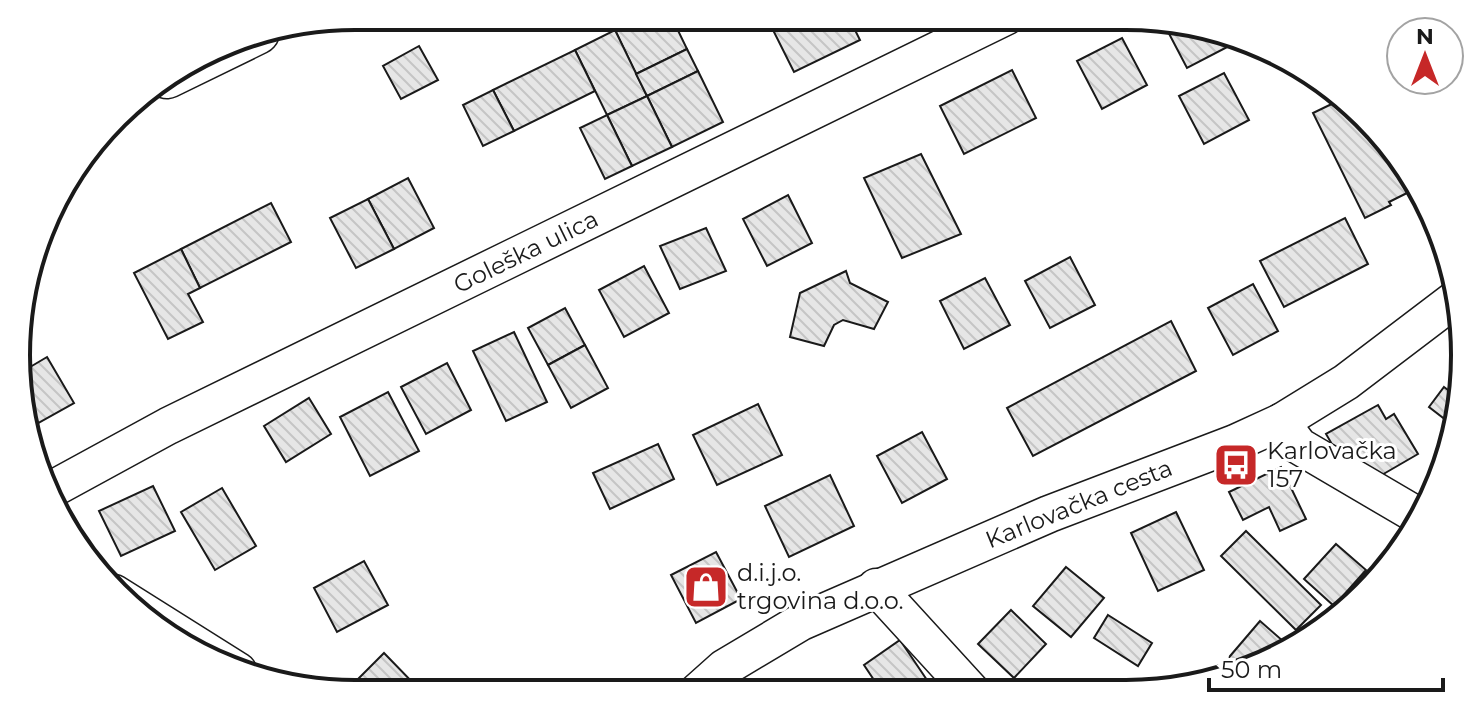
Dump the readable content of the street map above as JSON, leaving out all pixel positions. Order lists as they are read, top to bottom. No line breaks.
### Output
{"streets":{"street":["Goleška ulica","Karlovačka cesta"]},"places":{"bus stop":["Karlovačka 157"],"shop":["d.i.j.o. trgovina d.o.o."]},"scale_bar":"50 m","north":"top"}
